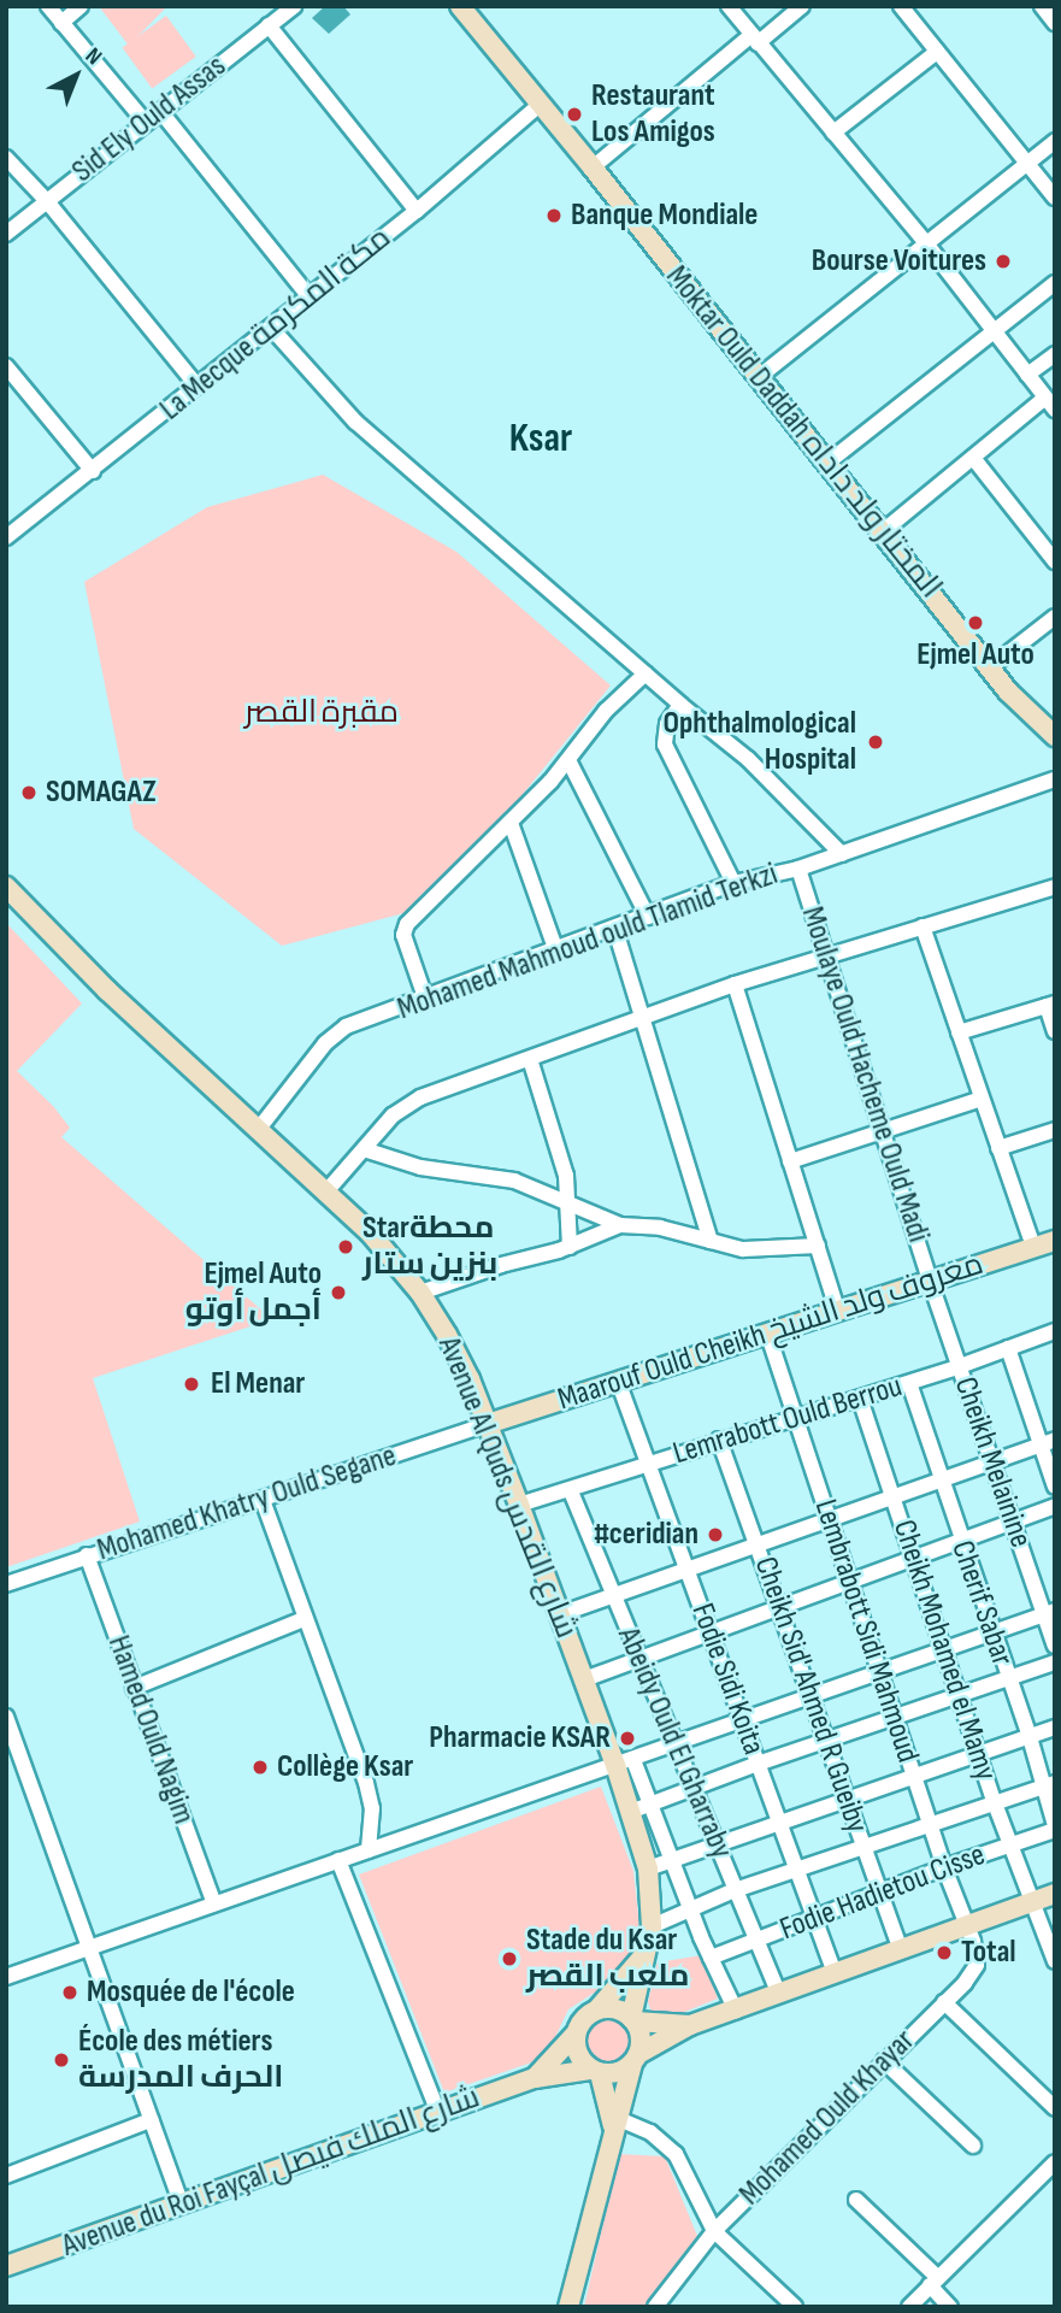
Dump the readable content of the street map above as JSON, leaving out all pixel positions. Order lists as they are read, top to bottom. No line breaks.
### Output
{"streets":{"street":["Sid Ely Ould Assas","La Mecque مكة المكرمة","Moktar Ould Daddah المختار ولد داداه","Mohamed Mahmoud ould Tlamid Terkzi","Moulaye Ould Hacheme Ould Madi","Maarouf Ould Cheikh معروف ولد الشيخ","Lemrabott Ould Berrou","Cheikh Melainine","Avenue Al Quds شارع القدس","Mohamed Khatry Ould Segane","Cherif Sabar","Lembrabott Sidi Mahmoud","Cheikh Mohamed el Mamy","Fodie Sidi Koita","Cheikh Sid' Ahmed R Gueiby","Hamed Ould Nagim","Abeidy Ould El Gharraby","Fodie Hadietou Cisse","Mohamed Ould Khayar","Avenue du Roi Fayçal شارع الملك فيصل"]},"crossings":[["La Mecque مكة المكرمة","Moktar Ould Daddah المختار ولد داداه"],["Mohamed Mahmoud ould Tlamid Terkzi","Moulaye Ould Hacheme Ould Madi"],["Mohamed Mahmoud ould Tlamid Terkzi","Avenue Al Quds شارع القدس"],["Moulaye Ould Hacheme Ould Madi","Maarouf Ould Cheikh معروف ولد الشيخ"],["Moulaye Ould Hacheme Ould Madi","Cheikh Melainine"],["Maarouf Ould Cheikh معروف ولد الشيخ","Cheikh Melainine"],["Maarouf Ould Cheikh معروف ولد الشيخ","Avenue Al Quds شارع القدس"],["Maarouf Ould Cheikh معروف ولد الشيخ","Mohamed Khatry Ould Segane"],["Maarouf Ould Cheikh معروف ولد الشيخ","Lembrabott Sidi Mahmoud"],["Maarouf Ould Cheikh معروف ولد الشيخ","Fodie Sidi Koita"],["Lemrabott Ould Berrou","Cheikh Melainine"],["Lemrabott Ould Berrou","Avenue Al Quds شارع القدس"],["Lemrabott Ould Berrou","Cherif Sabar"],["Lemrabott Ould Berrou","Lembrabott Sidi Mahmoud"],["Lemrabott Ould Berrou","Cheikh Mohamed el Mamy"],["Lemrabott Ould Berrou","Fodie Sidi Koita"],["Lemrabott Ould Berrou","Cheikh Sid' Ahmed R Gueiby"],["Lemrabott Ould Berrou","Abeidy Ould El Gharraby"],["Avenue Al Quds شارع القدس","Mohamed Khatry Ould Segane"],["Avenue Al Quds شارع القدس","Avenue du Roi Fayçal شارع الملك فيصل"],["Mohamed Khatry Ould Segane","Hamed Ould Nagim"],["Cherif Sabar","Fodie Hadietou Cisse"],["Lembrabott Sidi Mahmoud","Fodie Hadietou Cisse"],["Lembrabott Sidi Mahmoud","Mohamed Ould Khayar"],["Cheikh Mohamed el Mamy","Fodie Hadietou Cisse"],["Fodie Sidi Koita","Fodie Hadietou Cisse"],["Cheikh Sid' Ahmed R Gueiby","Fodie Hadietou Cisse"],["Abeidy Ould El Gharraby","Fodie Hadietou Cisse"]],"districts":["Ksar"],"parks":["مقبرة القصر"],"places":["Restaurant Los Amigos","Banque Mondiale","Bourse Voitures","Ejmel Auto","Ophthalmological Hospital","SOMAGAZ","Starمحطة بنزين ستار","Ejmel Auto أجمل أوتو","El Menar","#ceridian","Pharmacie KSAR","Collège Ksar","Total","Stade du Ksar ملعب القصر","Mosquée de l'école","École des métiers الحرف المدرسة"],"north":"top right"}
